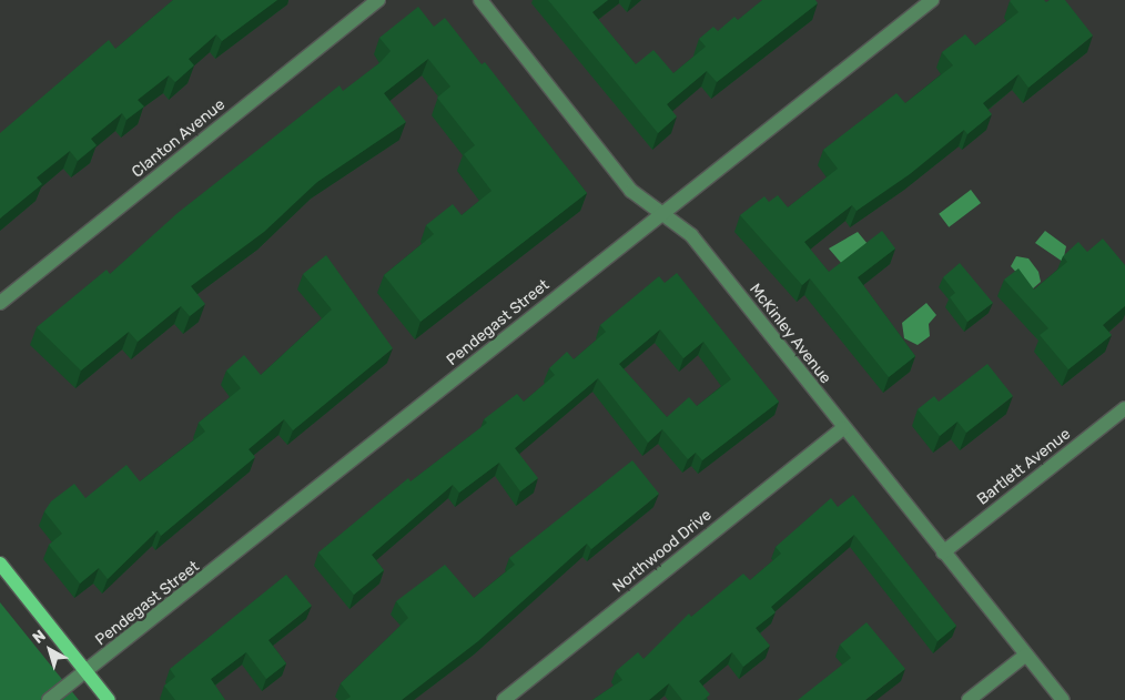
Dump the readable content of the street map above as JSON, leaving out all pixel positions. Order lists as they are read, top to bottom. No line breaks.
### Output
{"streets":{"street":["Clanton Avenue","Pendegast Street","McKinley Avenue","Bartlett Avenue","Northwood Drive"]},"crossings":[["Pendegast Street","McKinley Avenue"],["McKinley Avenue","Bartlett Avenue"],["McKinley Avenue","Northwood Drive"]],"north":"top left"}
